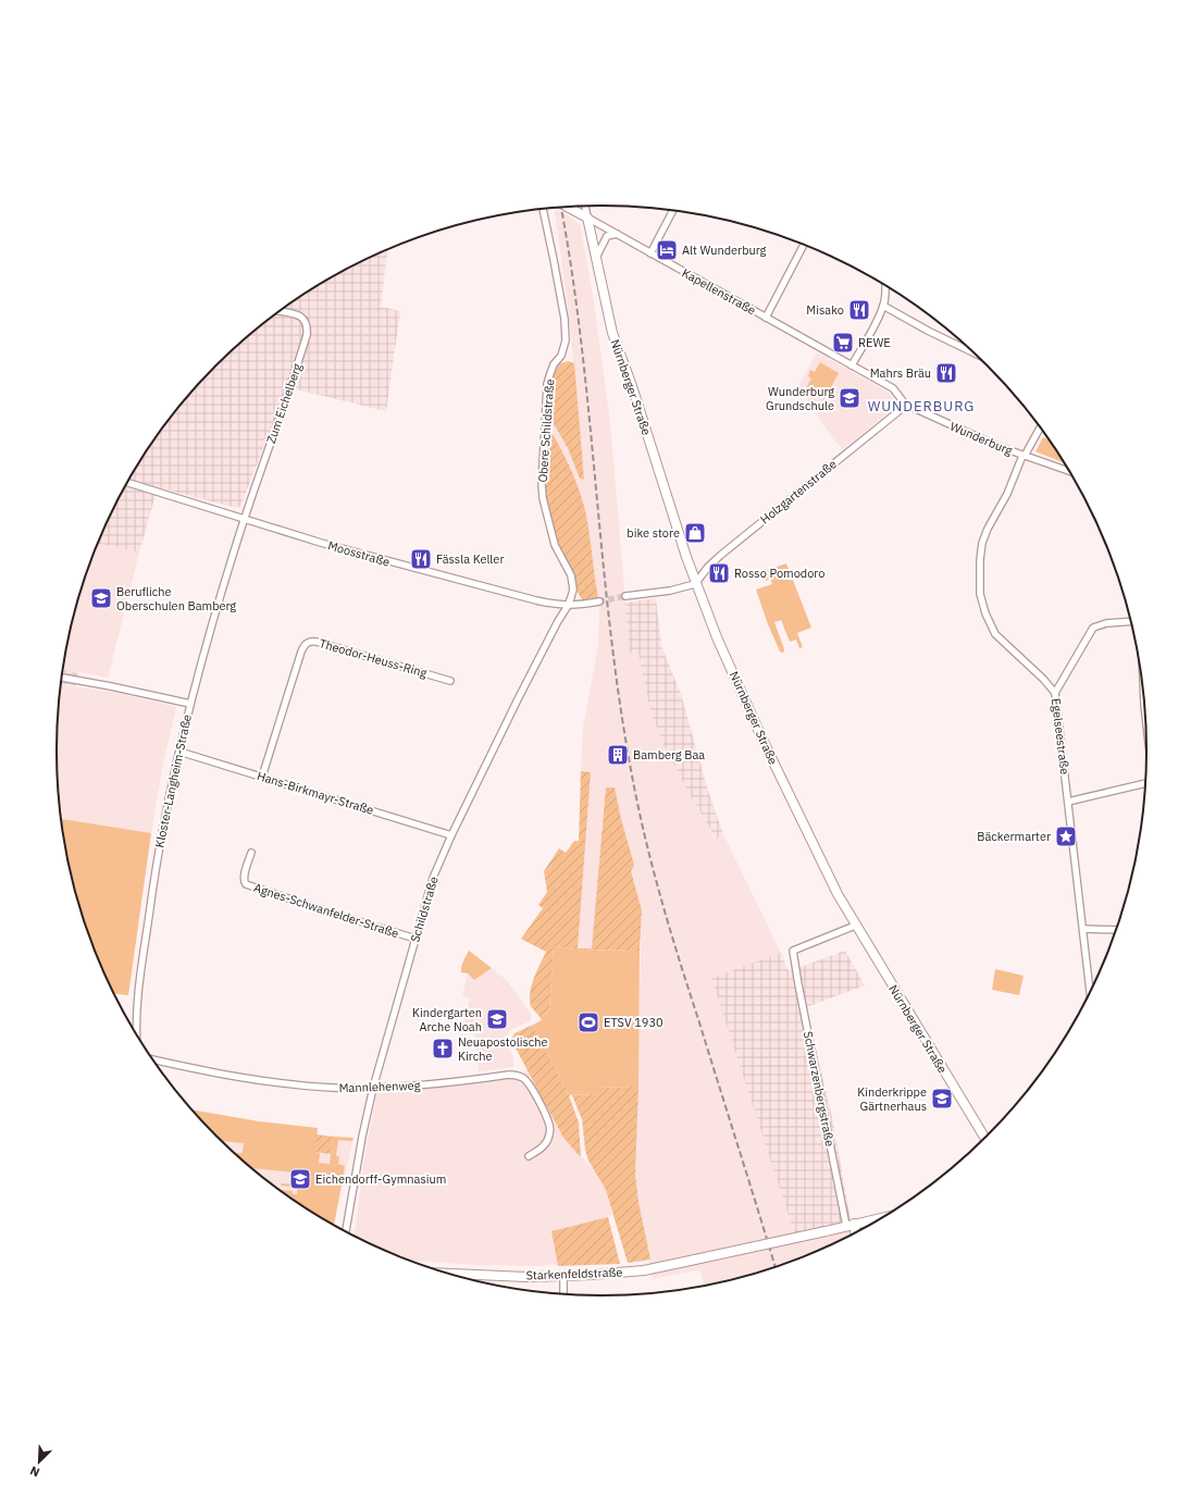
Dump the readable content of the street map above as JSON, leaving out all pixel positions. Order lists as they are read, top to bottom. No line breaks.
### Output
{"streets":{"street":["Kapellenstraße","Nürnberger Straße","Zum Eichelberg","Obere Schildstraße","Wunderburg","Holzgartenstraße","Moosstraße","Theodor-Heuss-Ring","Egelseestraße","Kloster-Langheim-Straße","Hans-Birkmayr-Straße","Schildstraße","Agnes-Schwanfelder-Straße","Mannlehenweg","Schwarzenbergstraße","Starkenfeldstraße"]},"crossings":[["Kapellenstraße","Nürnberger Straße"],["Nürnberger Straße","Holzgartenstraße"],["Nürnberger Straße","Schwarzenbergstraße"],["Zum Eichelberg","Moosstraße"],["Zum Eichelberg","Kloster-Langheim-Straße"],["Obere Schildstraße","Moosstraße"],["Obere Schildstraße","Schildstraße"],["Wunderburg","Holzgartenstraße"],["Wunderburg","Egelseestraße"],["Moosstraße","Kloster-Langheim-Straße"],["Moosstraße","Schildstraße"],["Theodor-Heuss-Ring","Hans-Birkmayr-Straße"],["Kloster-Langheim-Straße","Hans-Birkmayr-Straße"],["Hans-Birkmayr-Straße","Schildstraße"],["Schildstraße","Agnes-Schwanfelder-Straße"],["Schildstraße","Mannlehenweg"],["Schwarzenbergstraße","Starkenfeldstraße"]],"districts":["WUNDERBURG"],"places":{"hotel":["Alt Wunderburg"],"restaurant":["Misako","Mahrs Bräu","Fässla Keller","Rosso Pomodoro"],"supermarket":["REWE"],"school or university":["Wunderburg Grundschule","Berufliche Oberschulen Bamberg","Kindergarten Arche Noah","Kinderkrippe Gärtnerhaus","Eichendorff-Gymnasium"],"shop":["bike store"],"building":["Bamberg Baa"],"place":["Bäckermarter"],"sports":["ETSV 1930"],"church":["Neuapostolische Kirche"]},"north":"bottom left"}
